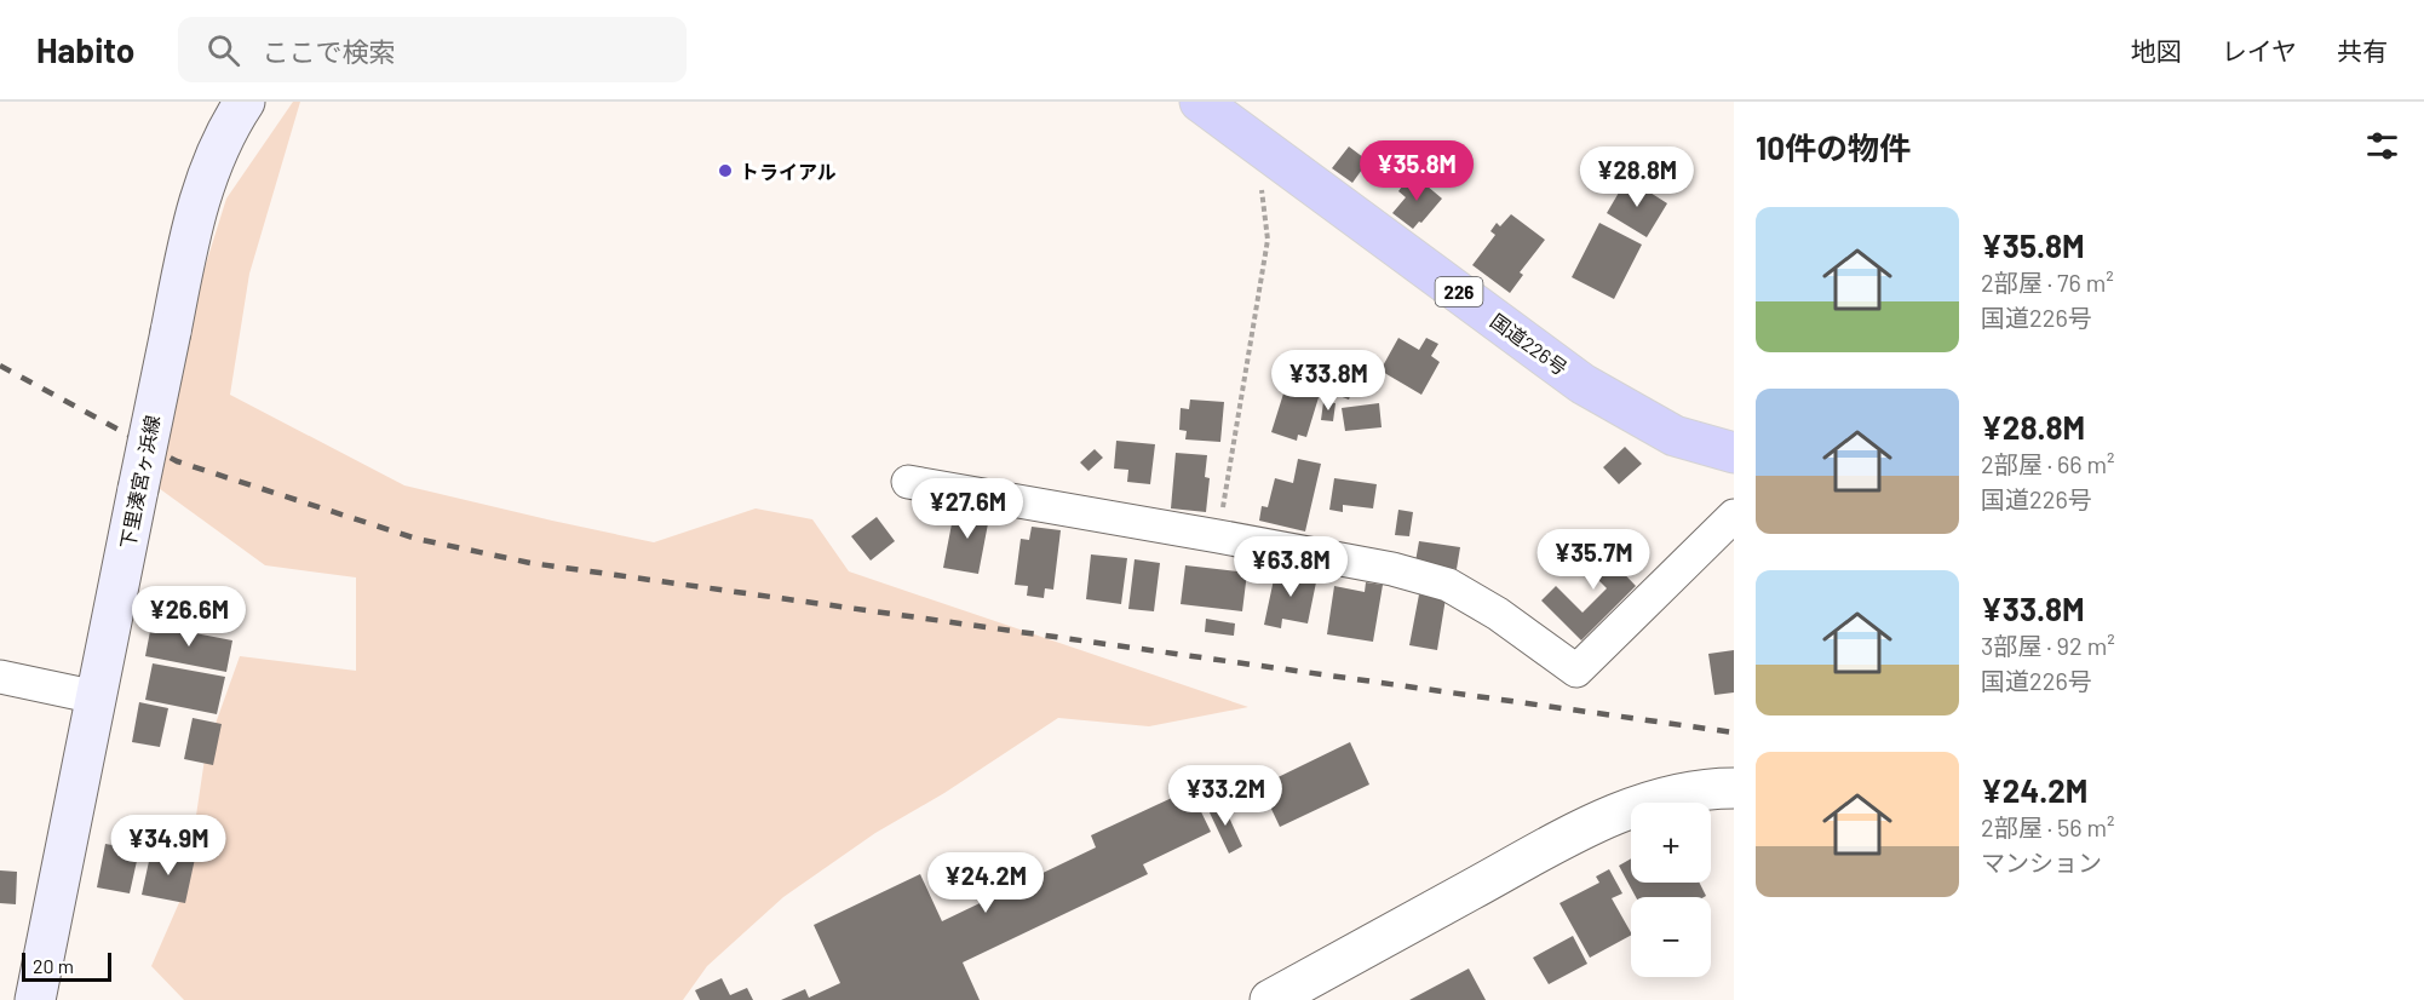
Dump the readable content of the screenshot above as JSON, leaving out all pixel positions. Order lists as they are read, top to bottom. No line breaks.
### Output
{"streets":{"highway":["226","国道226号"],"main road":["下里湊宮ヶ浜線"]},"places":["トライアル"],"scale_bar":"20 m","page":{"header":"Habito","search":"ここで検索","nav":["地図","レイヤ","共有"],"heading":"10件の物件","price":["¥35.8M","¥28.8M","¥33.8M","¥27.6M","¥35.7M","¥63.8M","¥26.6M","¥33.2M","¥34.9M","¥24.2M"],"list":[{"name":"¥35.8M","note":"2部屋 · 76 m² · 国道226号"},{"name":"¥28.8M","note":"2部屋 · 66 m² · 国道226号"},{"name":"¥33.8M","note":"3部屋 · 92 m² · 国道226号"},{"name":"¥24.2M","note":"2部屋 · 56 m² · マンション"}],"map_buttons":["+","−"],"scale":"20 m"}}
